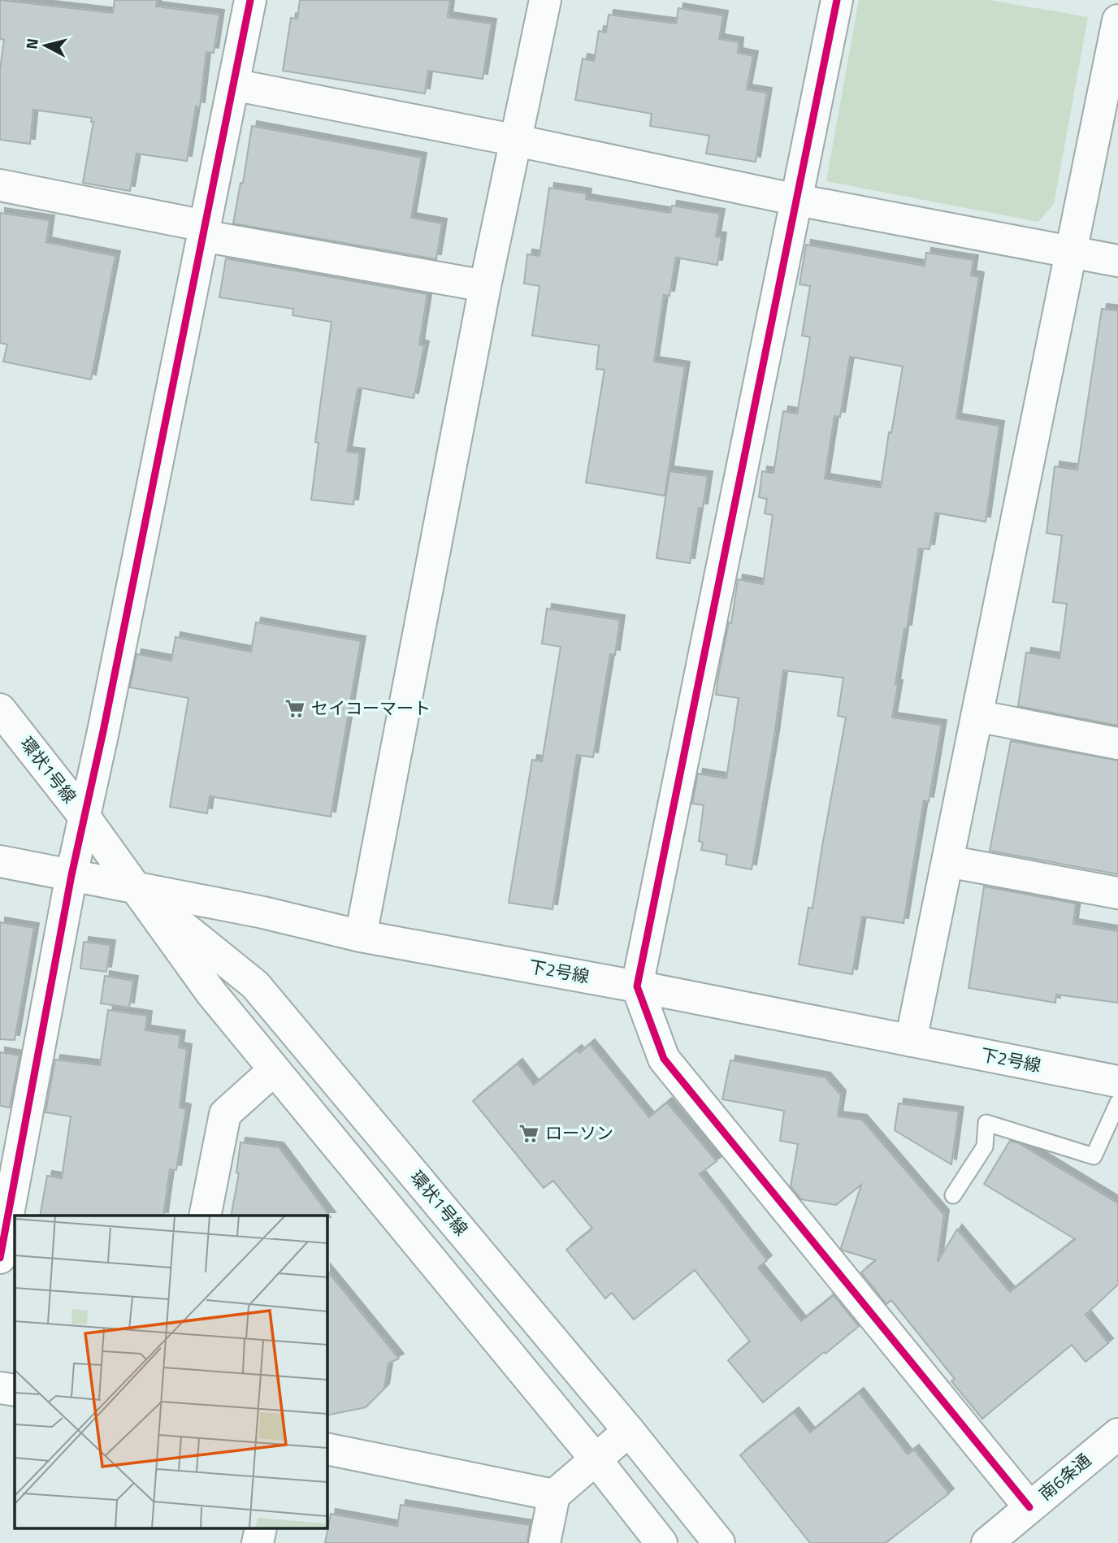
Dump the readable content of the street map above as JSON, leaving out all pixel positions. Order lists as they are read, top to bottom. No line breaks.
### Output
{"streets":{"street":["環状1号線","下2号線","南6条通"]},"crossings":[["環状1号線","下2号線"]],"places":{"supermarket":["セイコーマート","ローソン"]},"north":"left"}
